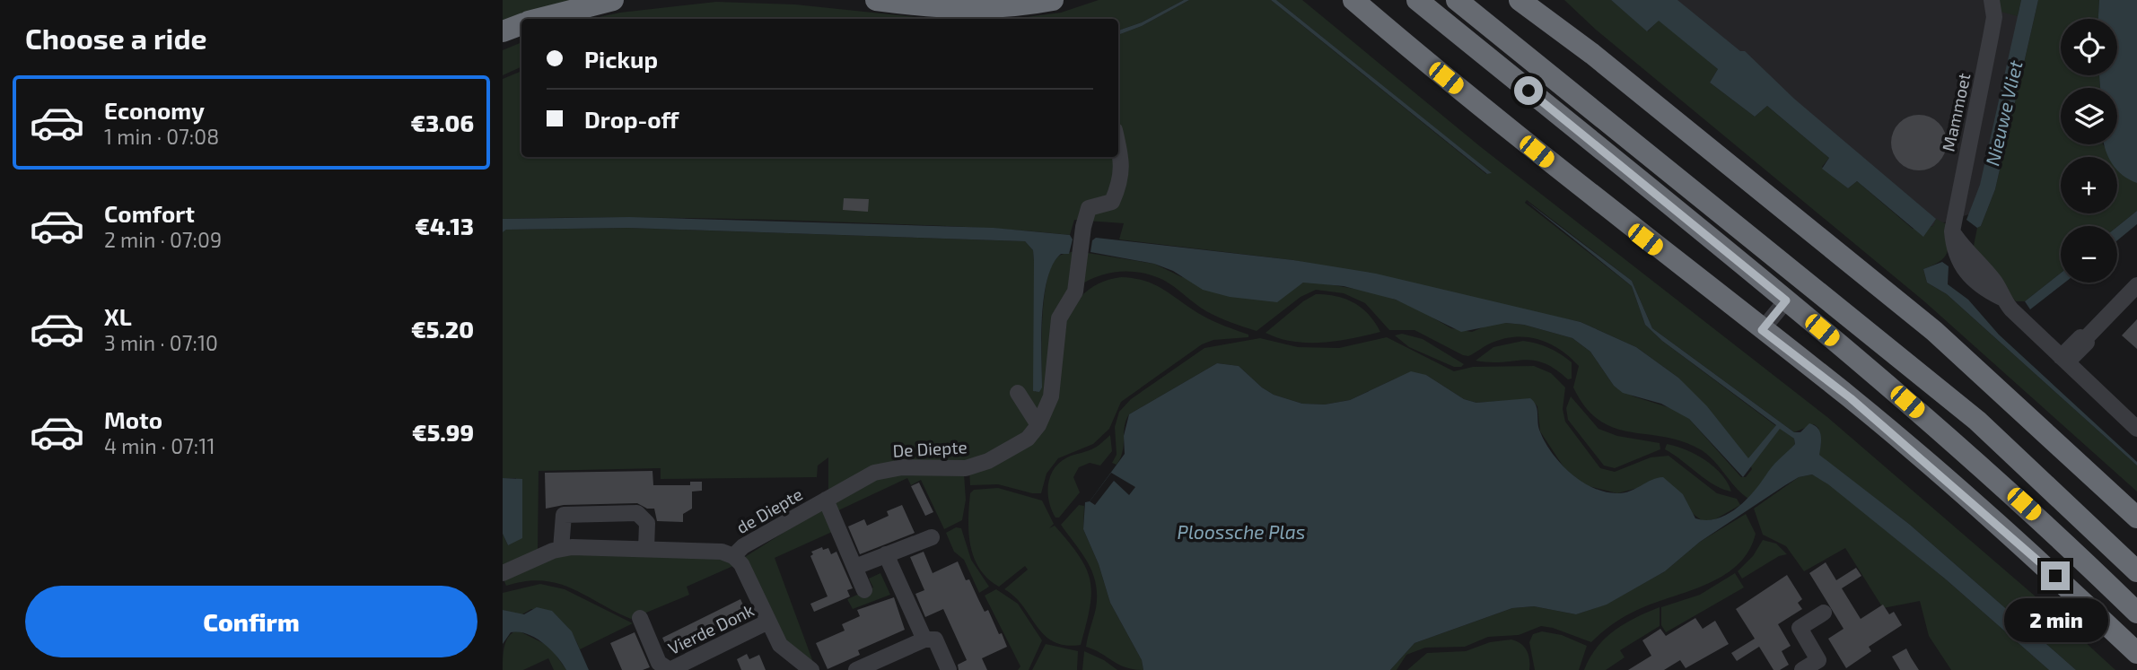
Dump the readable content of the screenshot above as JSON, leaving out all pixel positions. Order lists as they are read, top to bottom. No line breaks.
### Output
{"streets":{"street":["Mammoet","De Diepte","de Diepte","Vierde Donk"]},"crossings":[["De Diepte","de Diepte"]],"water":["Nieuwe Vliet","Ploossche Plas"],"page":{"heading":"Choose a ride","map_buttons":["+","−"],"banner":["Pickup","Drop-off"],"list":[{"name":"Economy","note":"1 min · 07:08","value":"€3.06"},{"name":"Comfort","note":"2 min · 07:09","value":"€4.13"},{"name":"XL","note":"3 min · 07:10","value":"€5.20"},{"name":"Moto","note":"4 min · 07:11","value":"€5.99"}],"buttons":"Confirm","bubble":"2 min"}}
